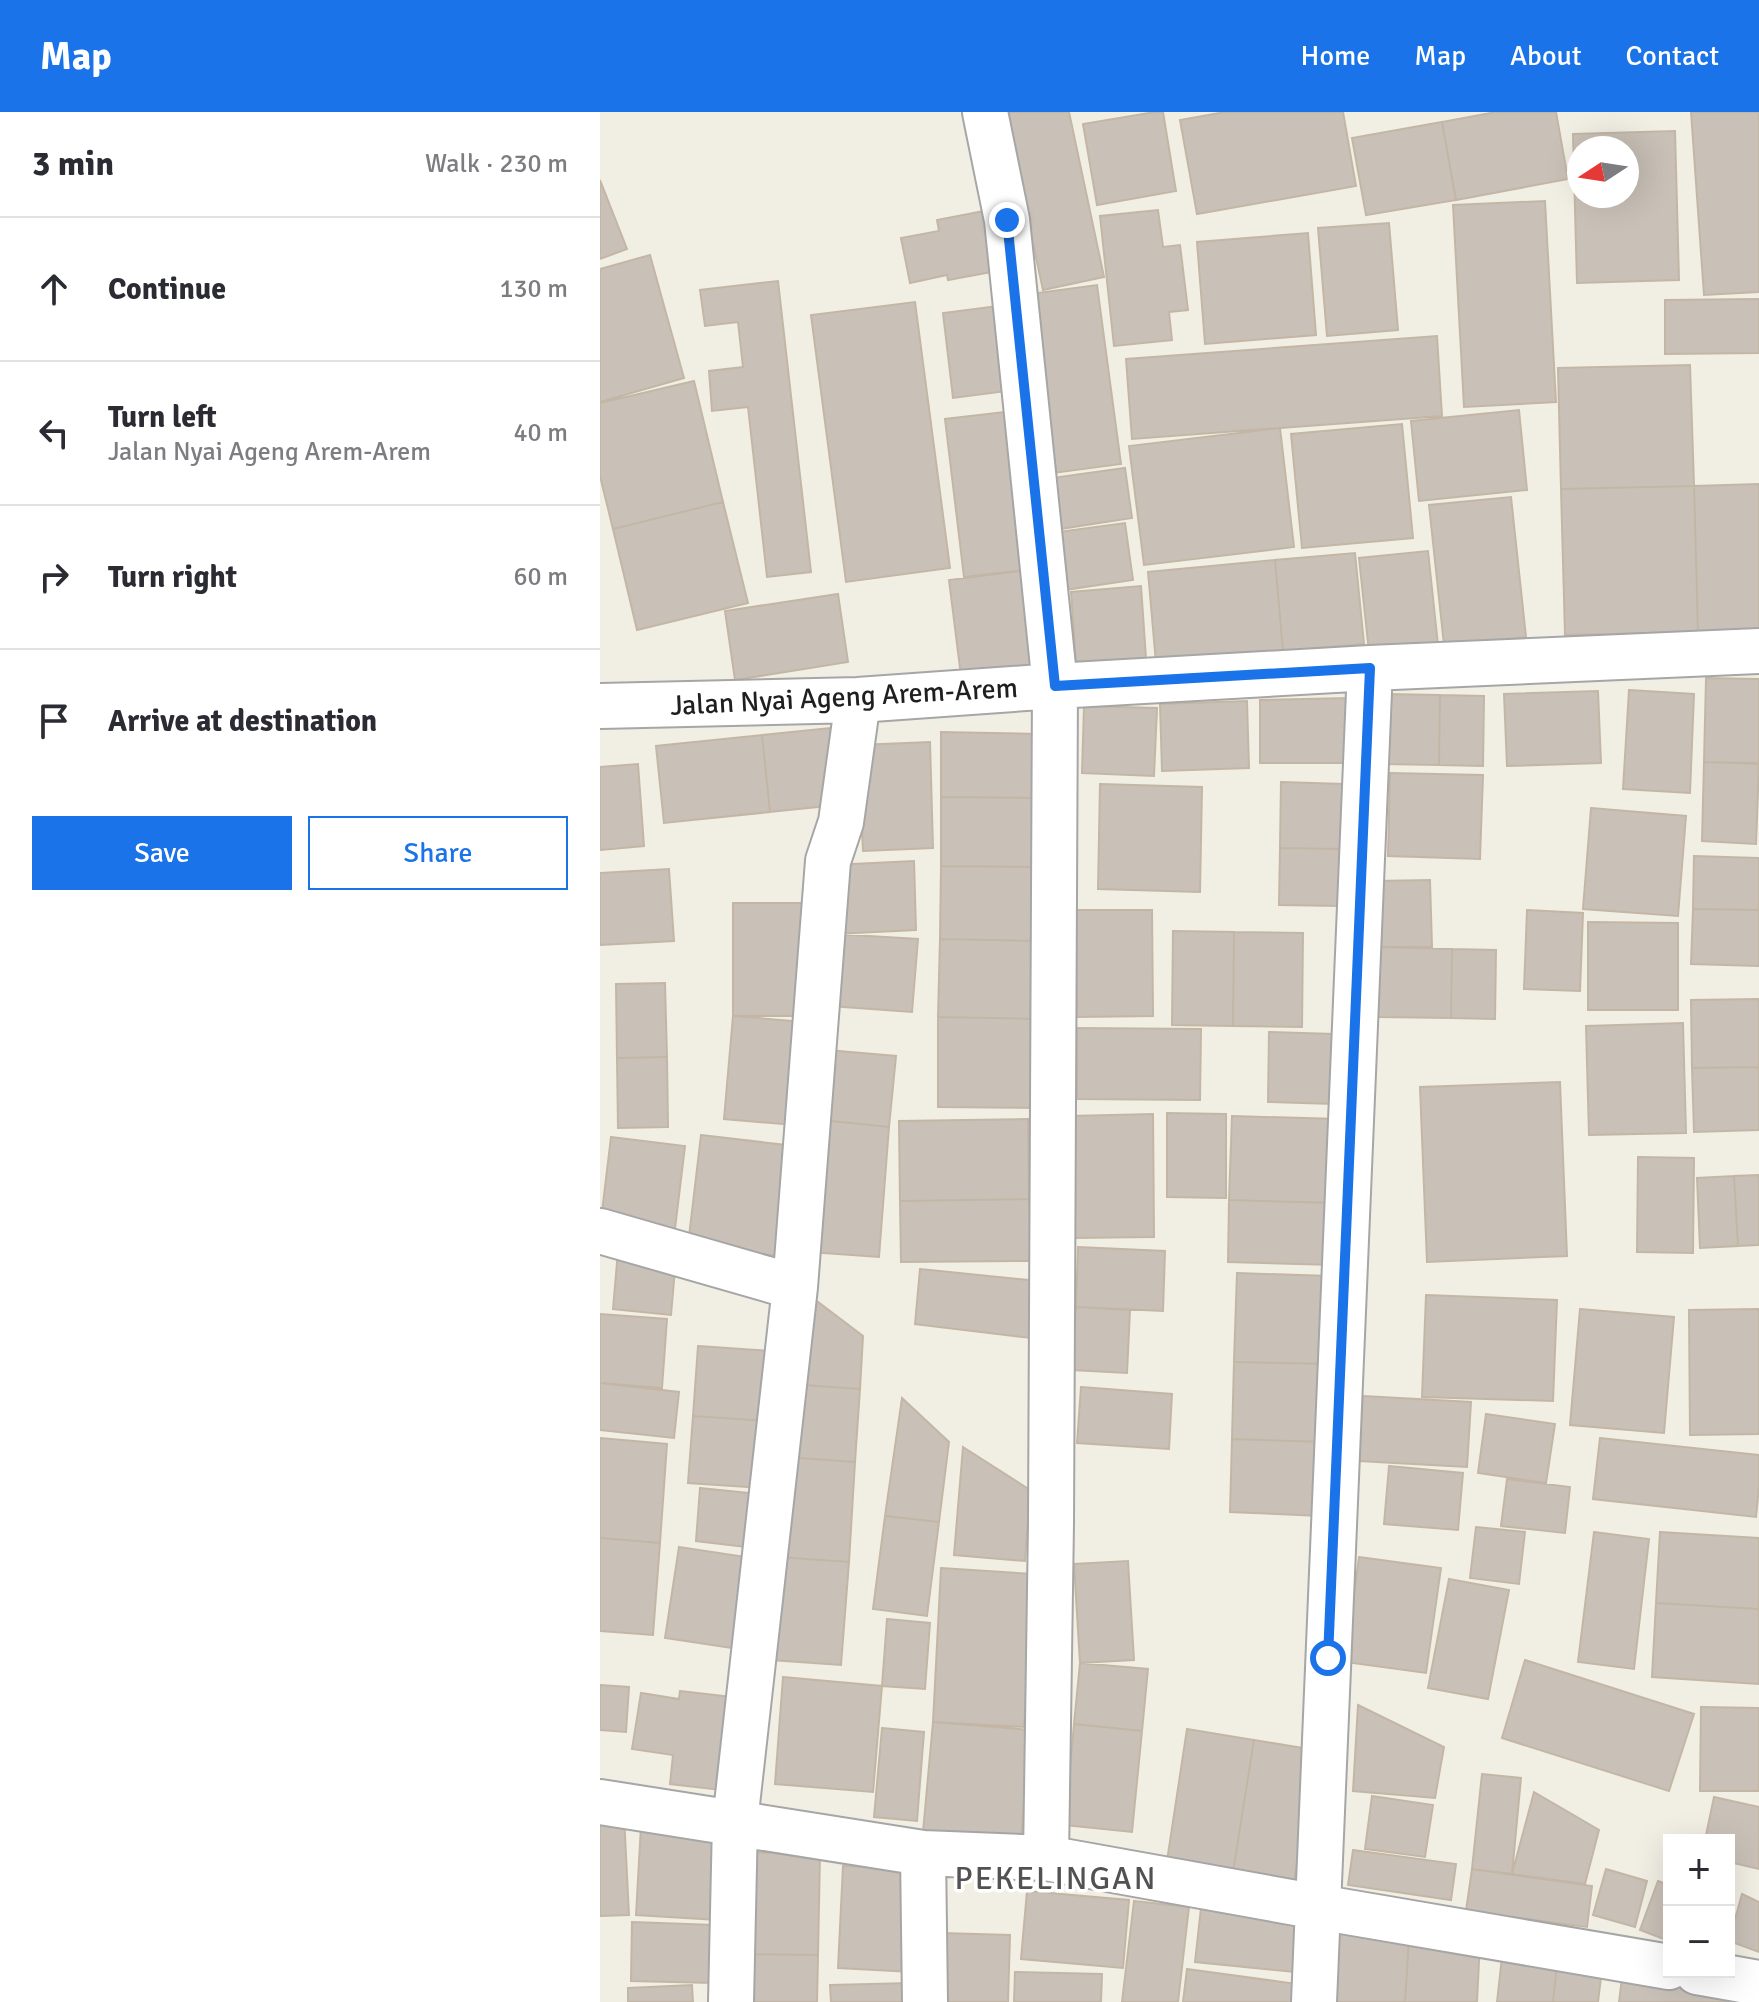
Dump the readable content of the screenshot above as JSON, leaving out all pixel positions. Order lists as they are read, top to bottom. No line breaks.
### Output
{"streets":{"street":["Jalan Nyai Ageng Arem-Arem"]},"districts":["PEKELINGAN"],"north":"left","page":{"header":"Map","nav":["Home","Map","About","Contact"],"heading":["3 min","Walk · 230 m"],"list":[["Continue","130 m"],["Turn left","Jalan Nyai Ageng Arem-Arem","40 m"],["Turn right","60 m"],"Arrive at destination"],"buttons":["Save","Share"],"map_buttons":["+","−"]}}
